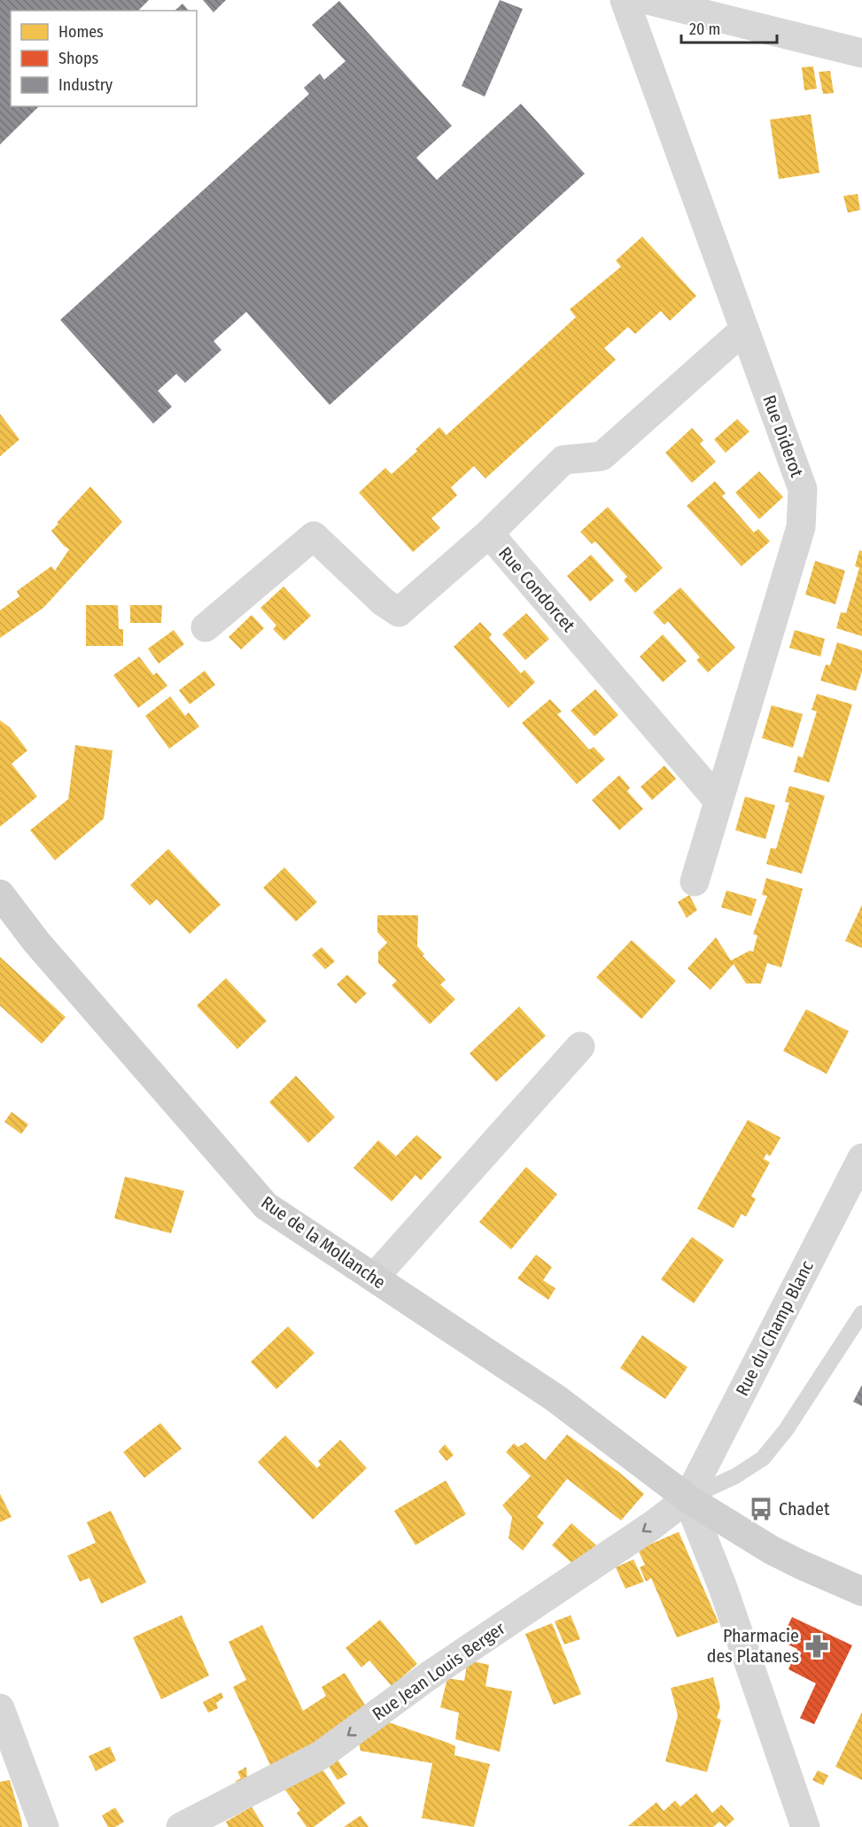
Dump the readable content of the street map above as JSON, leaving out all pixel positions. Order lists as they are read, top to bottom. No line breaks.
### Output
{"streets":{"main road":["Rue de la Mollanche"],"street":["Rue Diderot","Rue Condorcet","Rue du Champ Blanc","Rue Jean Louis Berger"]},"crossings":[["Rue Diderot","Rue Condorcet"],["Rue de la Mollanche","Rue du Champ Blanc"],["Rue de la Mollanche","Rue Jean Louis Berger"],["Rue du Champ Blanc","Rue Jean Louis Berger"]],"one_way":["Rue Jean Louis Berger"],"places":{"bus stop":["Chadet"],"pharmacy":["Pharmacie des Platanes"]},"legend":["Homes","Shops","Industry"],"scale_bar":"20 m"}
